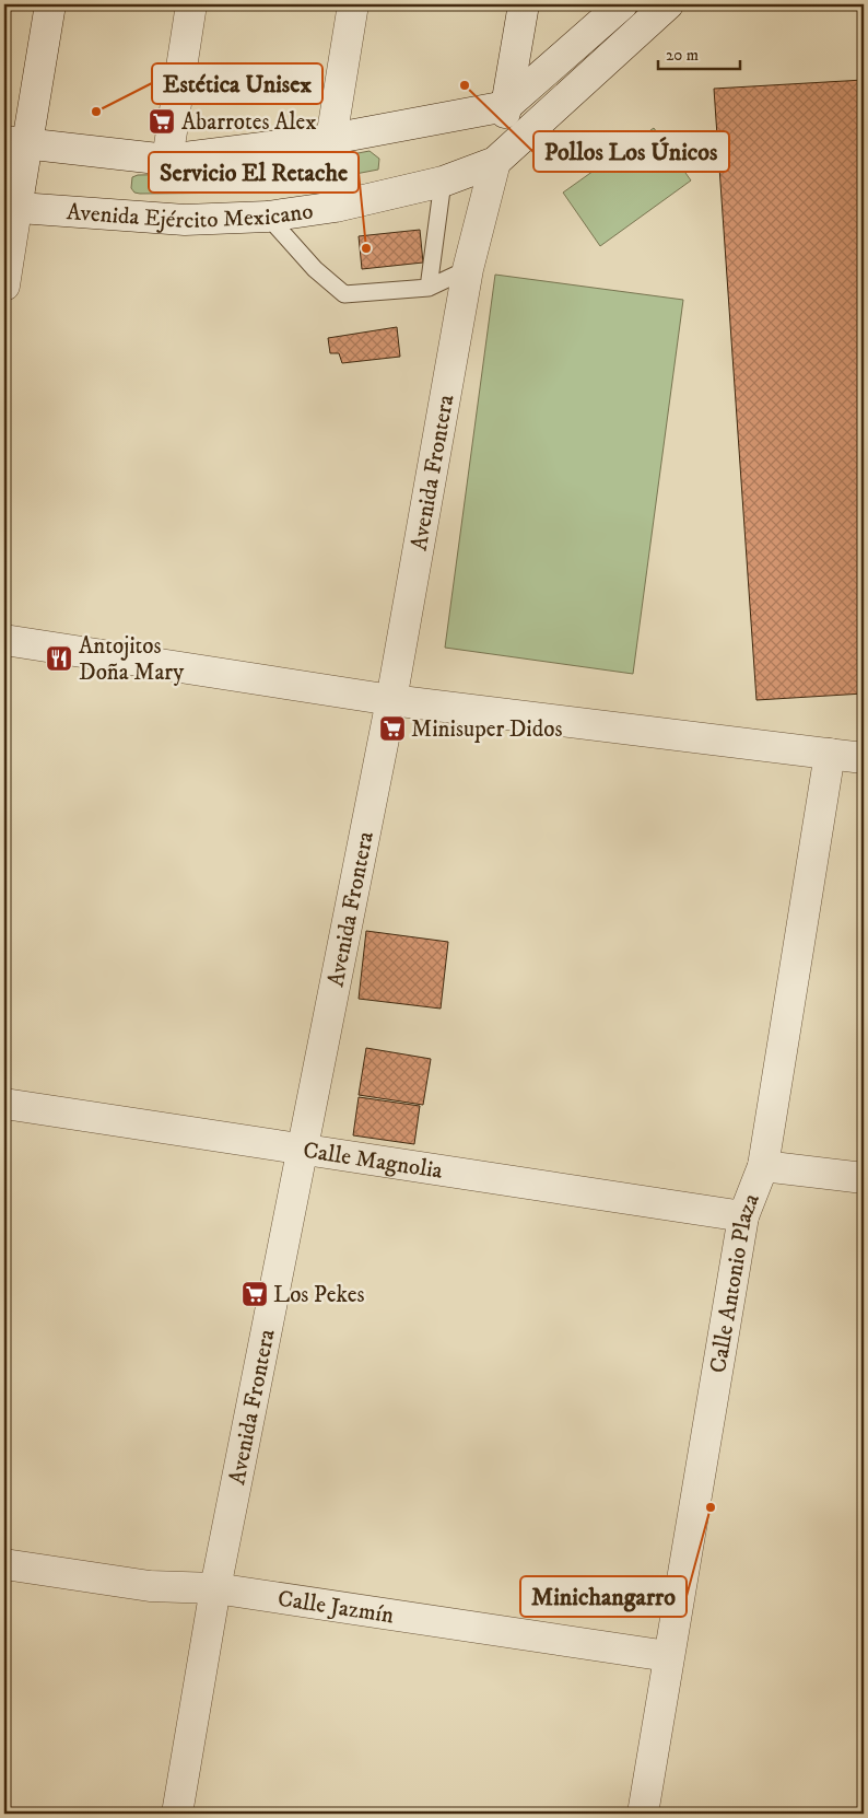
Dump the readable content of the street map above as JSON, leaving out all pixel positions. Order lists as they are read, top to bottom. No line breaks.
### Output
{"streets":{"street":["Avenida Ejército Mexicano","Avenida Frontera","Calle Magnolia","Calle Antonio Plaza","Calle Jazmín"]},"crossings":[["Avenida Ejército Mexicano","Avenida Frontera"],["Avenida Frontera","Calle Magnolia"],["Avenida Frontera","Calle Jazmín"],["Calle Magnolia","Calle Antonio Plaza"],["Calle Antonio Plaza","Calle Jazmín"]],"places":{"other":["Pollos Los Únicos","Estética Unisex","Servicio El Retache","Minichangarro"],"supermarket":["Abarrotes Alex","Minisuper Didos","Los Pekes"],"restaurant":["Antojitos Doña Mary"]},"scale_bar":"20 m"}
